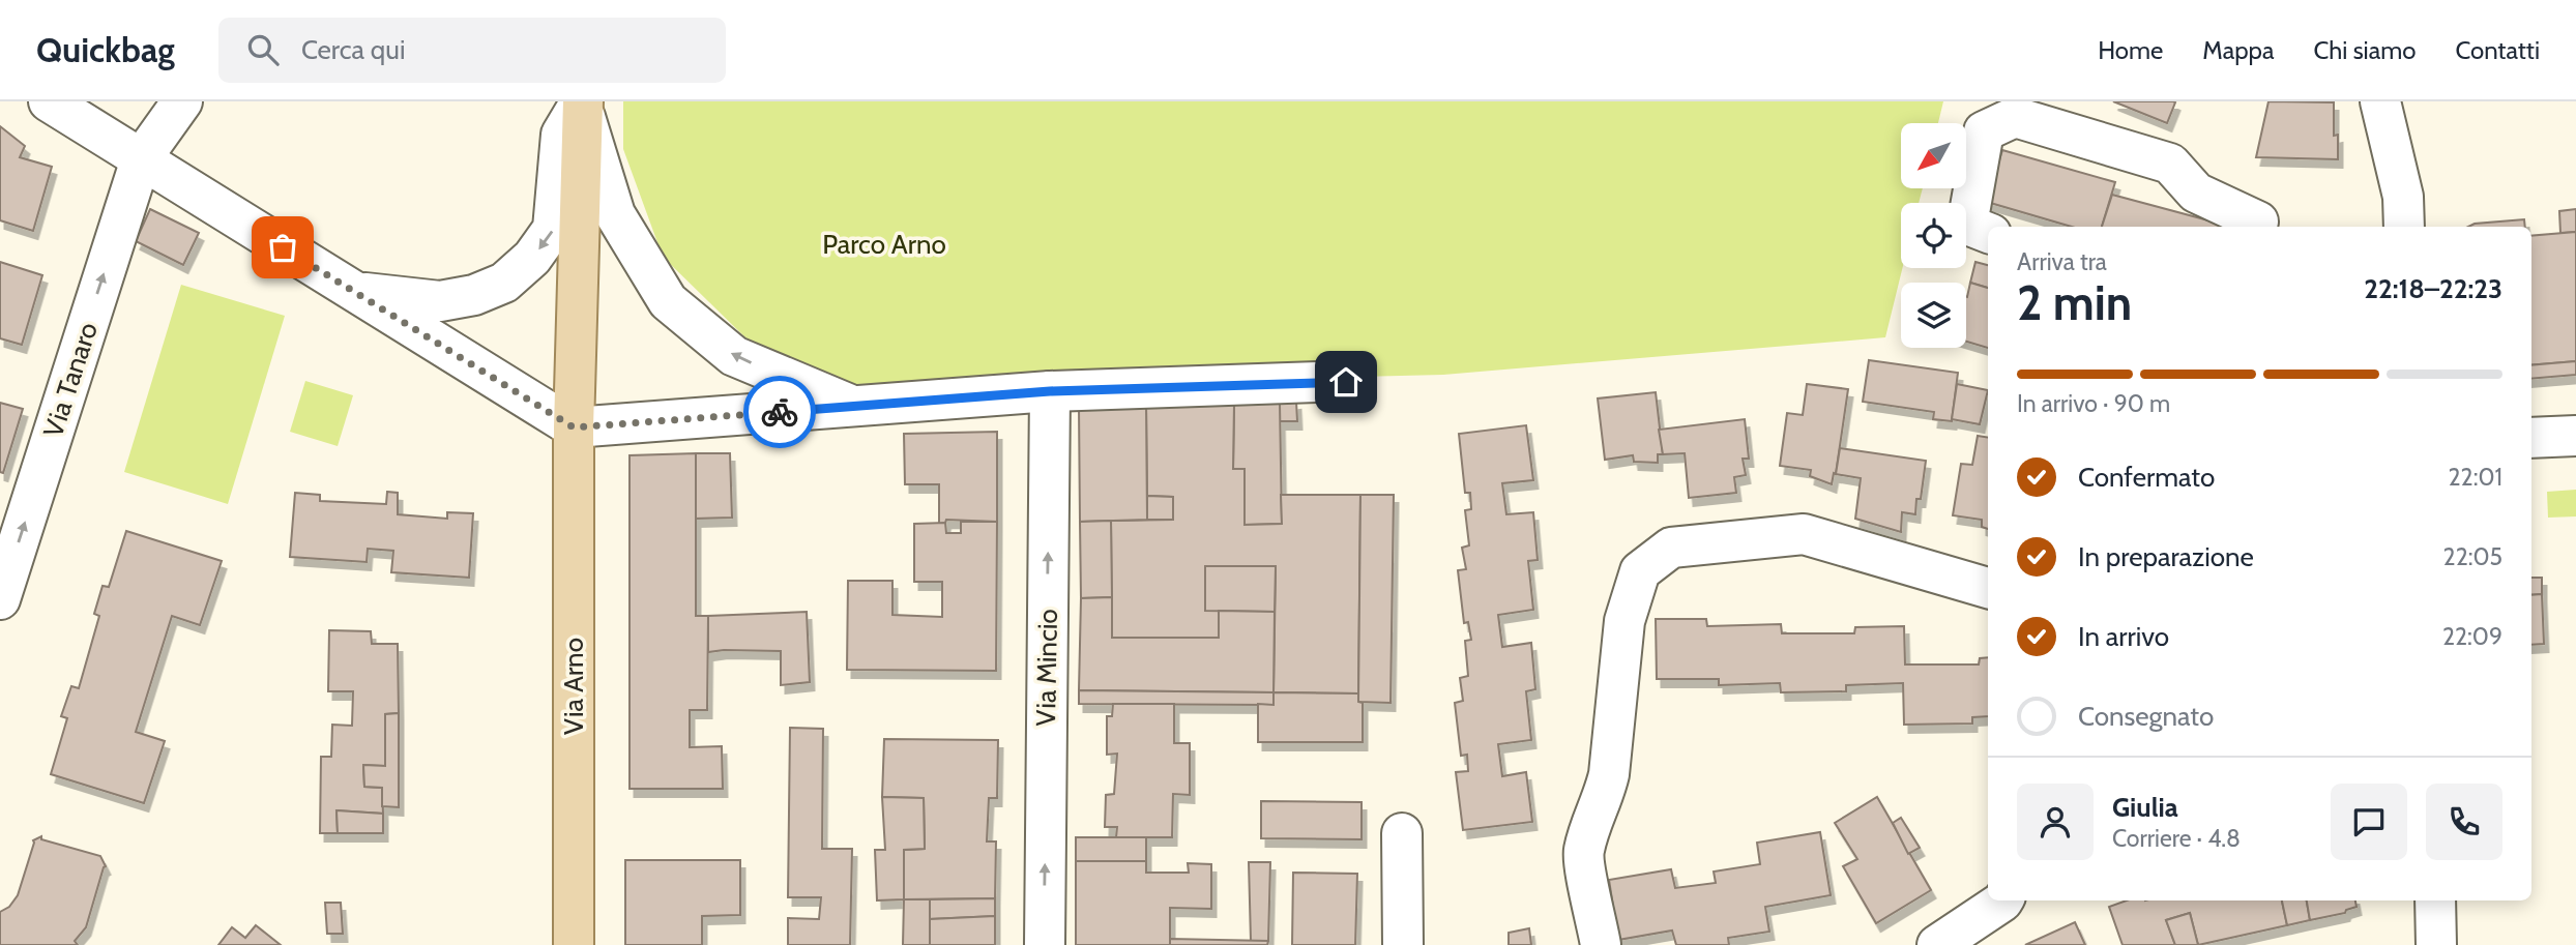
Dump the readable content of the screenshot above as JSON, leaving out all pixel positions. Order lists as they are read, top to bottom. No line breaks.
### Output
{"streets":{"main road":["Via Arno"],"street":["Via Tanaro","Via Mincio"]},"one_way":["Via Tanaro","Via Mincio"],"parks":["Parco Arno"],"north":"bottom left","page":{"header":"Quickbag","search":"Cerca qui","nav":["Home","Mappa","Chi siamo","Contatti"],"heading":["2 min","Arriva tra","22:18–22:23"],"panel":["Giulia","Corriere · 4.8"],"bar":"In arrivo · 90 m","list":[["Confermato","22:01"],["In preparazione","22:05"],["In arrivo","22:09"],"Consegnato"]}}
